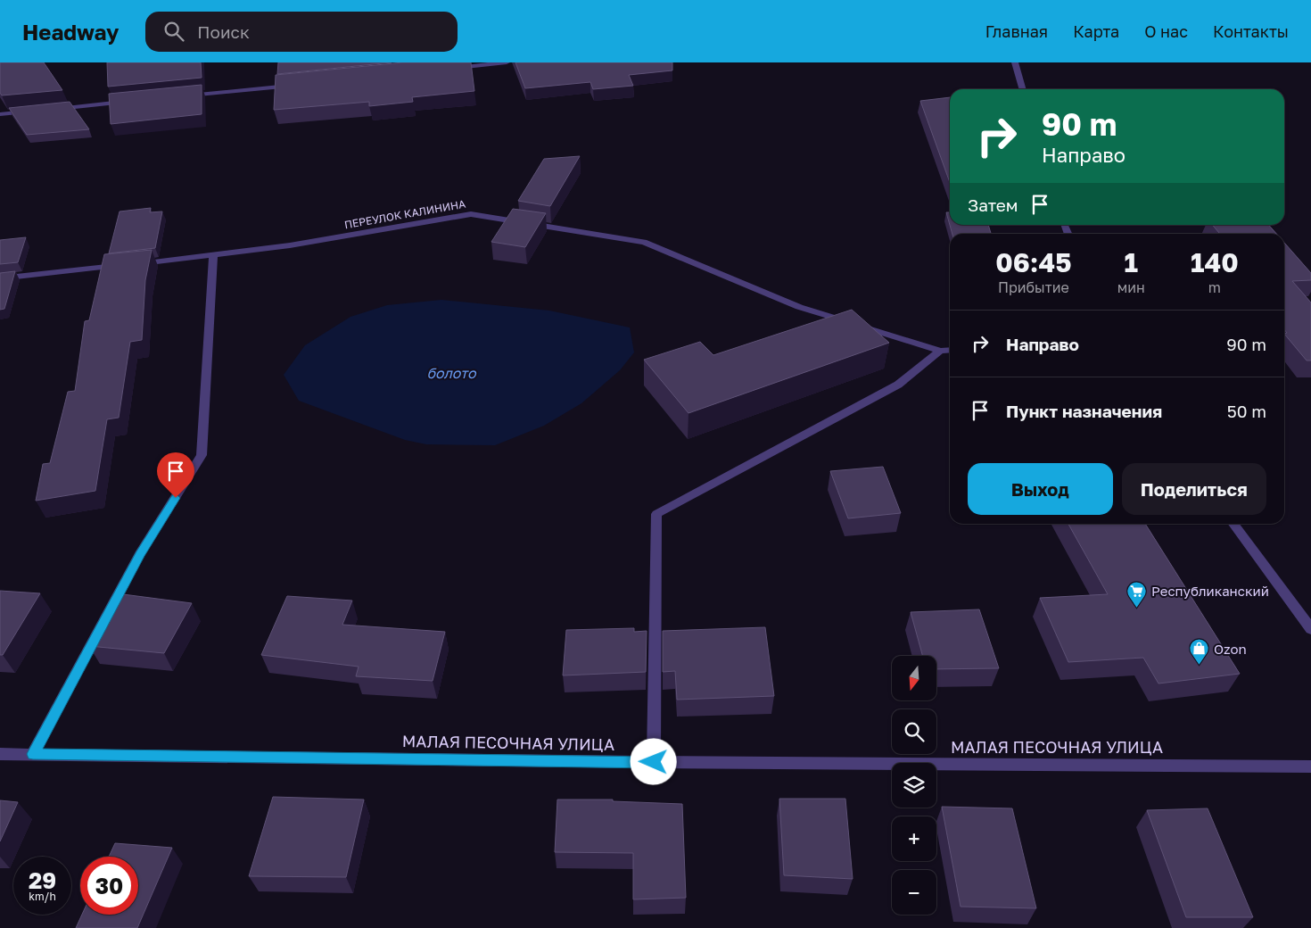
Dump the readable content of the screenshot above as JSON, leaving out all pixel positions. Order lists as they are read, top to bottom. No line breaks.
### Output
{"streets":{"street":["ПЕРЕУЛОК КАЛИНИНА","МАЛАЯ ПЕСОЧНАЯ УЛИЦА"]},"water":["болото"],"places":{"supermarket":["Республиканский"],"shop":["Ozon"]},"north":"bottom","page":{"header":"Headway","search":"Поиск","nav":["Главная","Карта","О нас","Контакты"],"turn":["90 m","Направо"],"then":"Затем","eta":["06:45","Прибытие","1","мин","140","m"],"list":[{"name":"Направо","value":"90 m"},{"name":"Пункт назначения","value":"50 m"}],"buttons":["Выход","Поделиться"],"map_buttons":["+","−"],"speed":"29 km/h","limit":"30"}}
